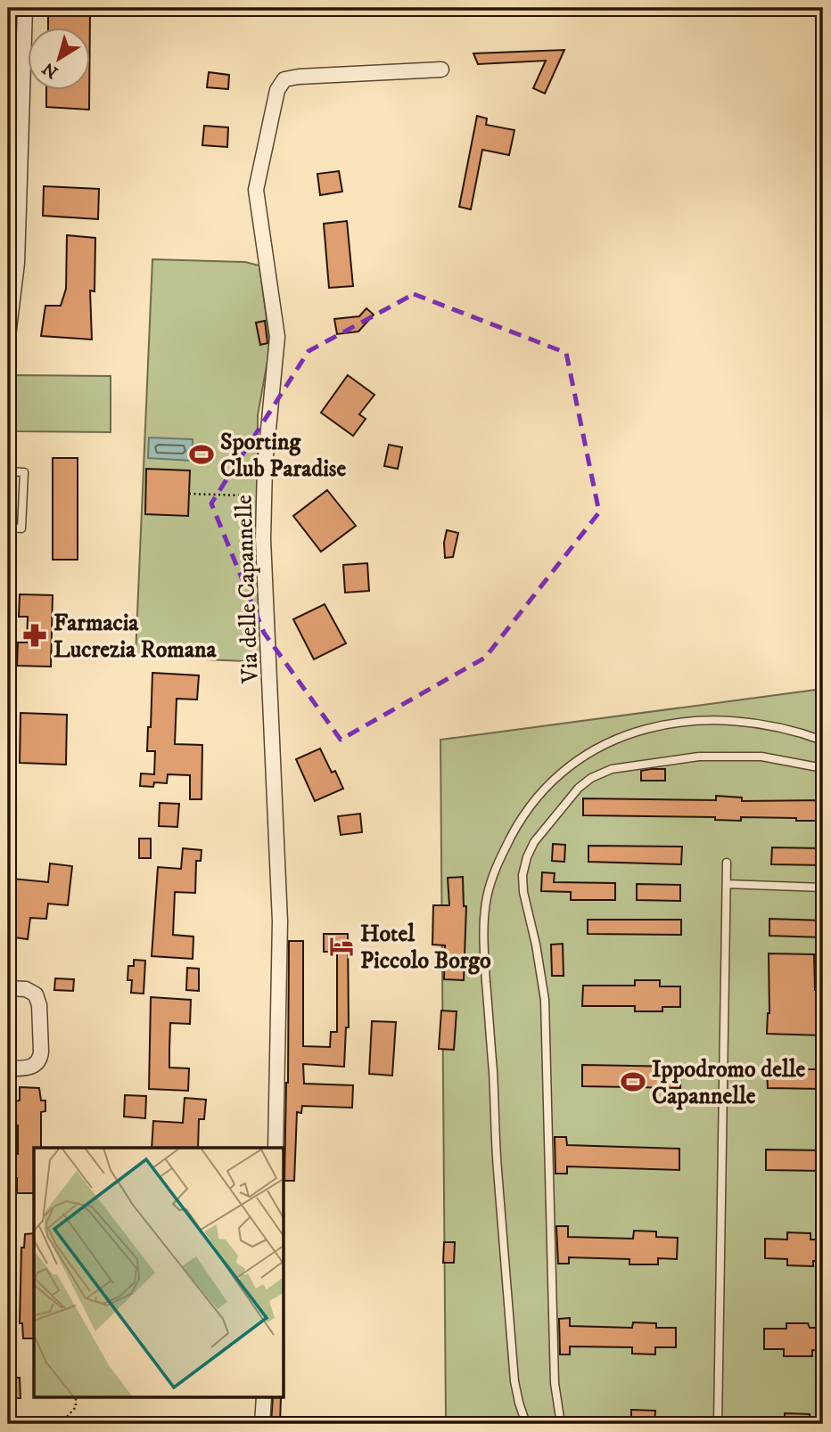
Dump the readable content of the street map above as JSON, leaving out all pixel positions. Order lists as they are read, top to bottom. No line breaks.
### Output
{"streets":{"street":["Via delle Capannelle"]},"places":{"sports":["Sporting Club Paradise","Ippodromo delle Capannelle"],"pharmacy":["Farmacia Lucrezia Romana"],"hotel":["Hotel Piccolo Borgo"]},"north":"bottom left"}
